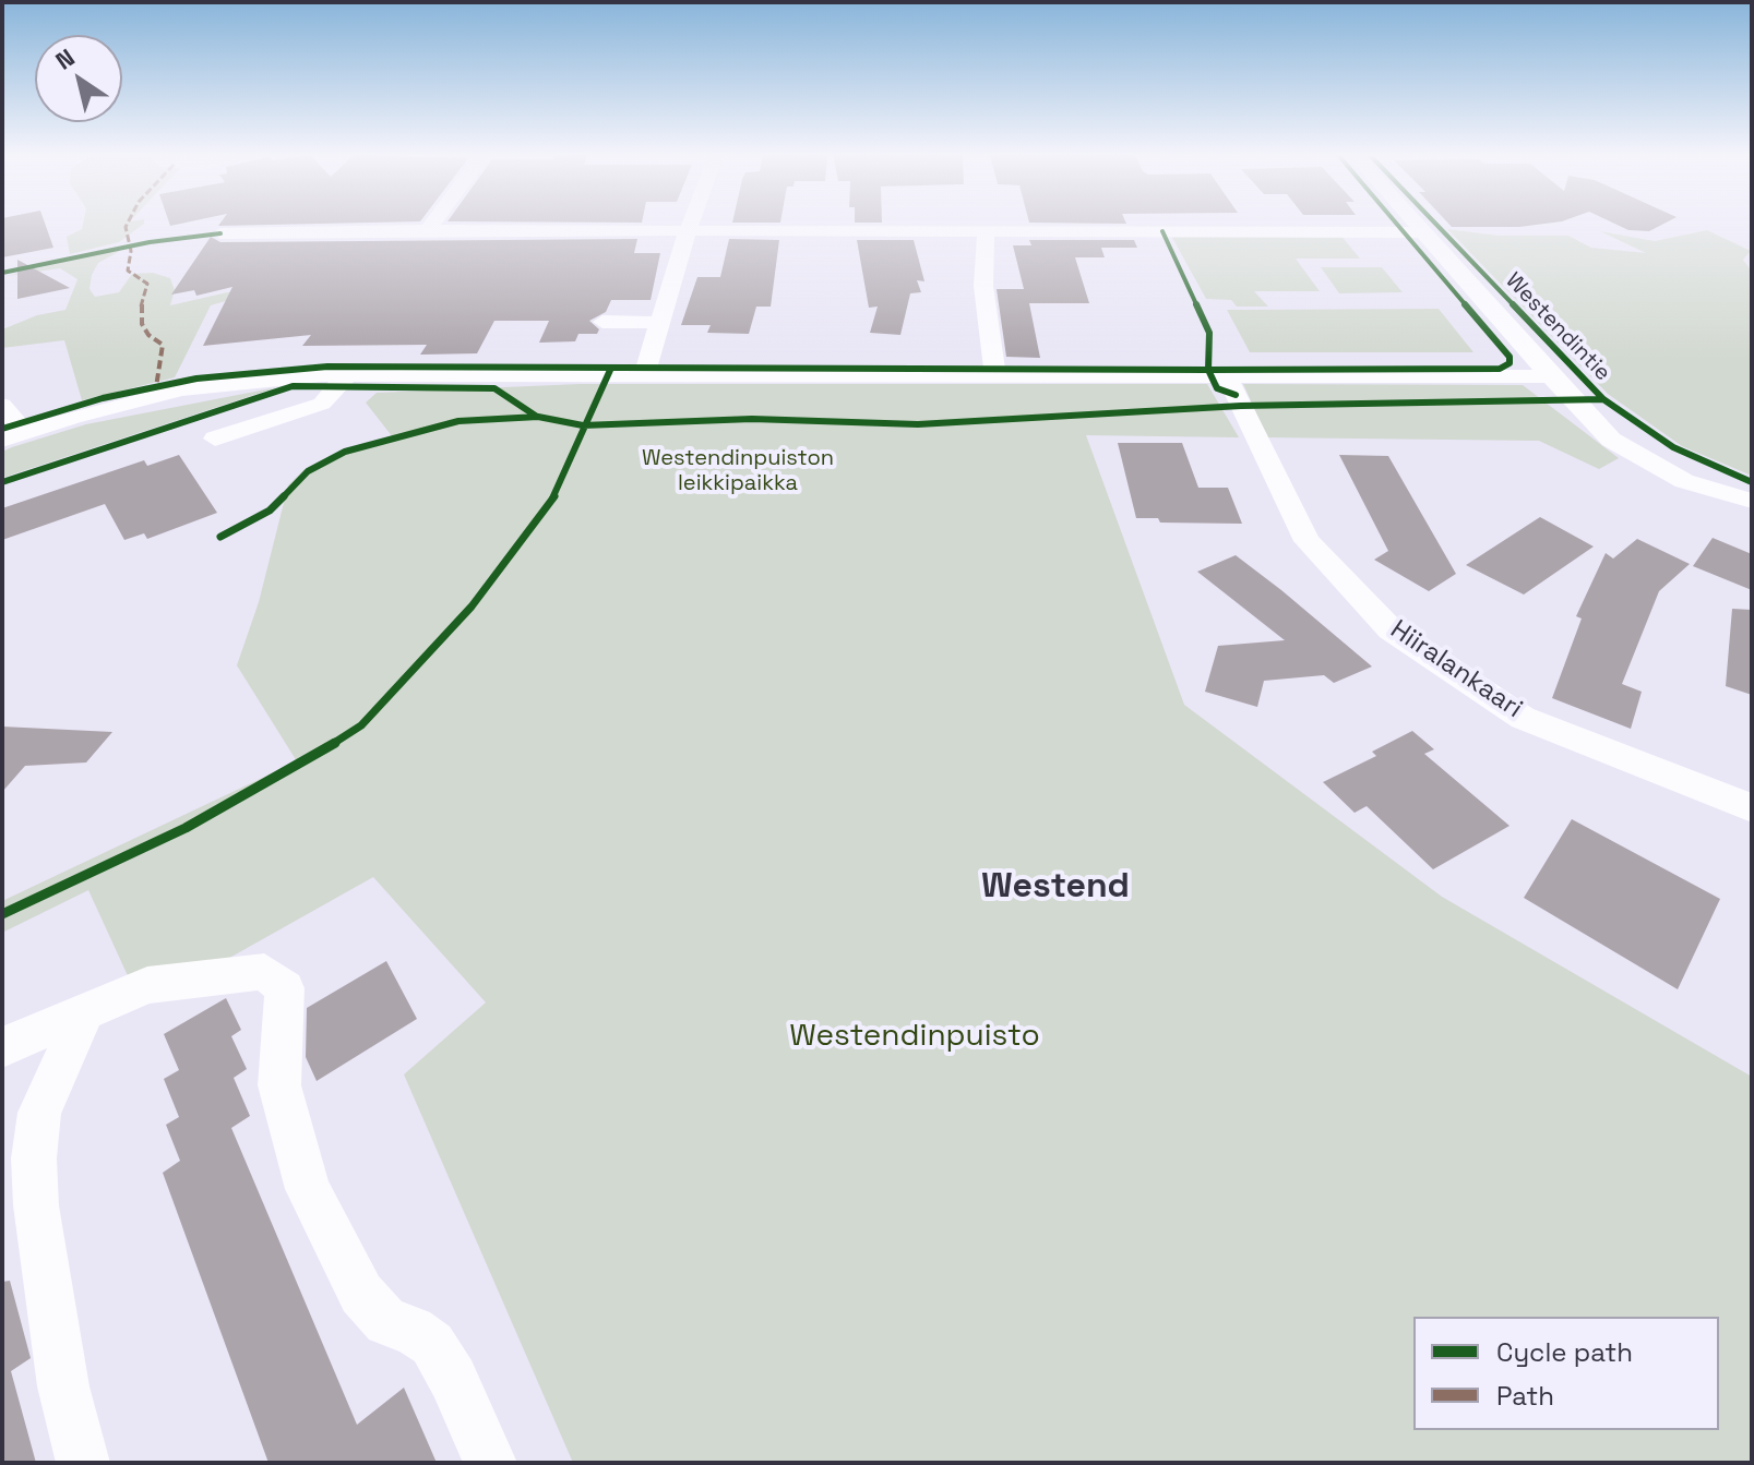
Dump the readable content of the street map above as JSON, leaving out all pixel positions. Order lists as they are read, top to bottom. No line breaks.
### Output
{"streets":{"street":["Westendintie","Hiiralankaari"]},"districts":["Westend"],"parks":["Westendinpuiston leikkipaikka","Westendinpuisto"],"legend":["Cycle path","Path"],"north":"top left"}
